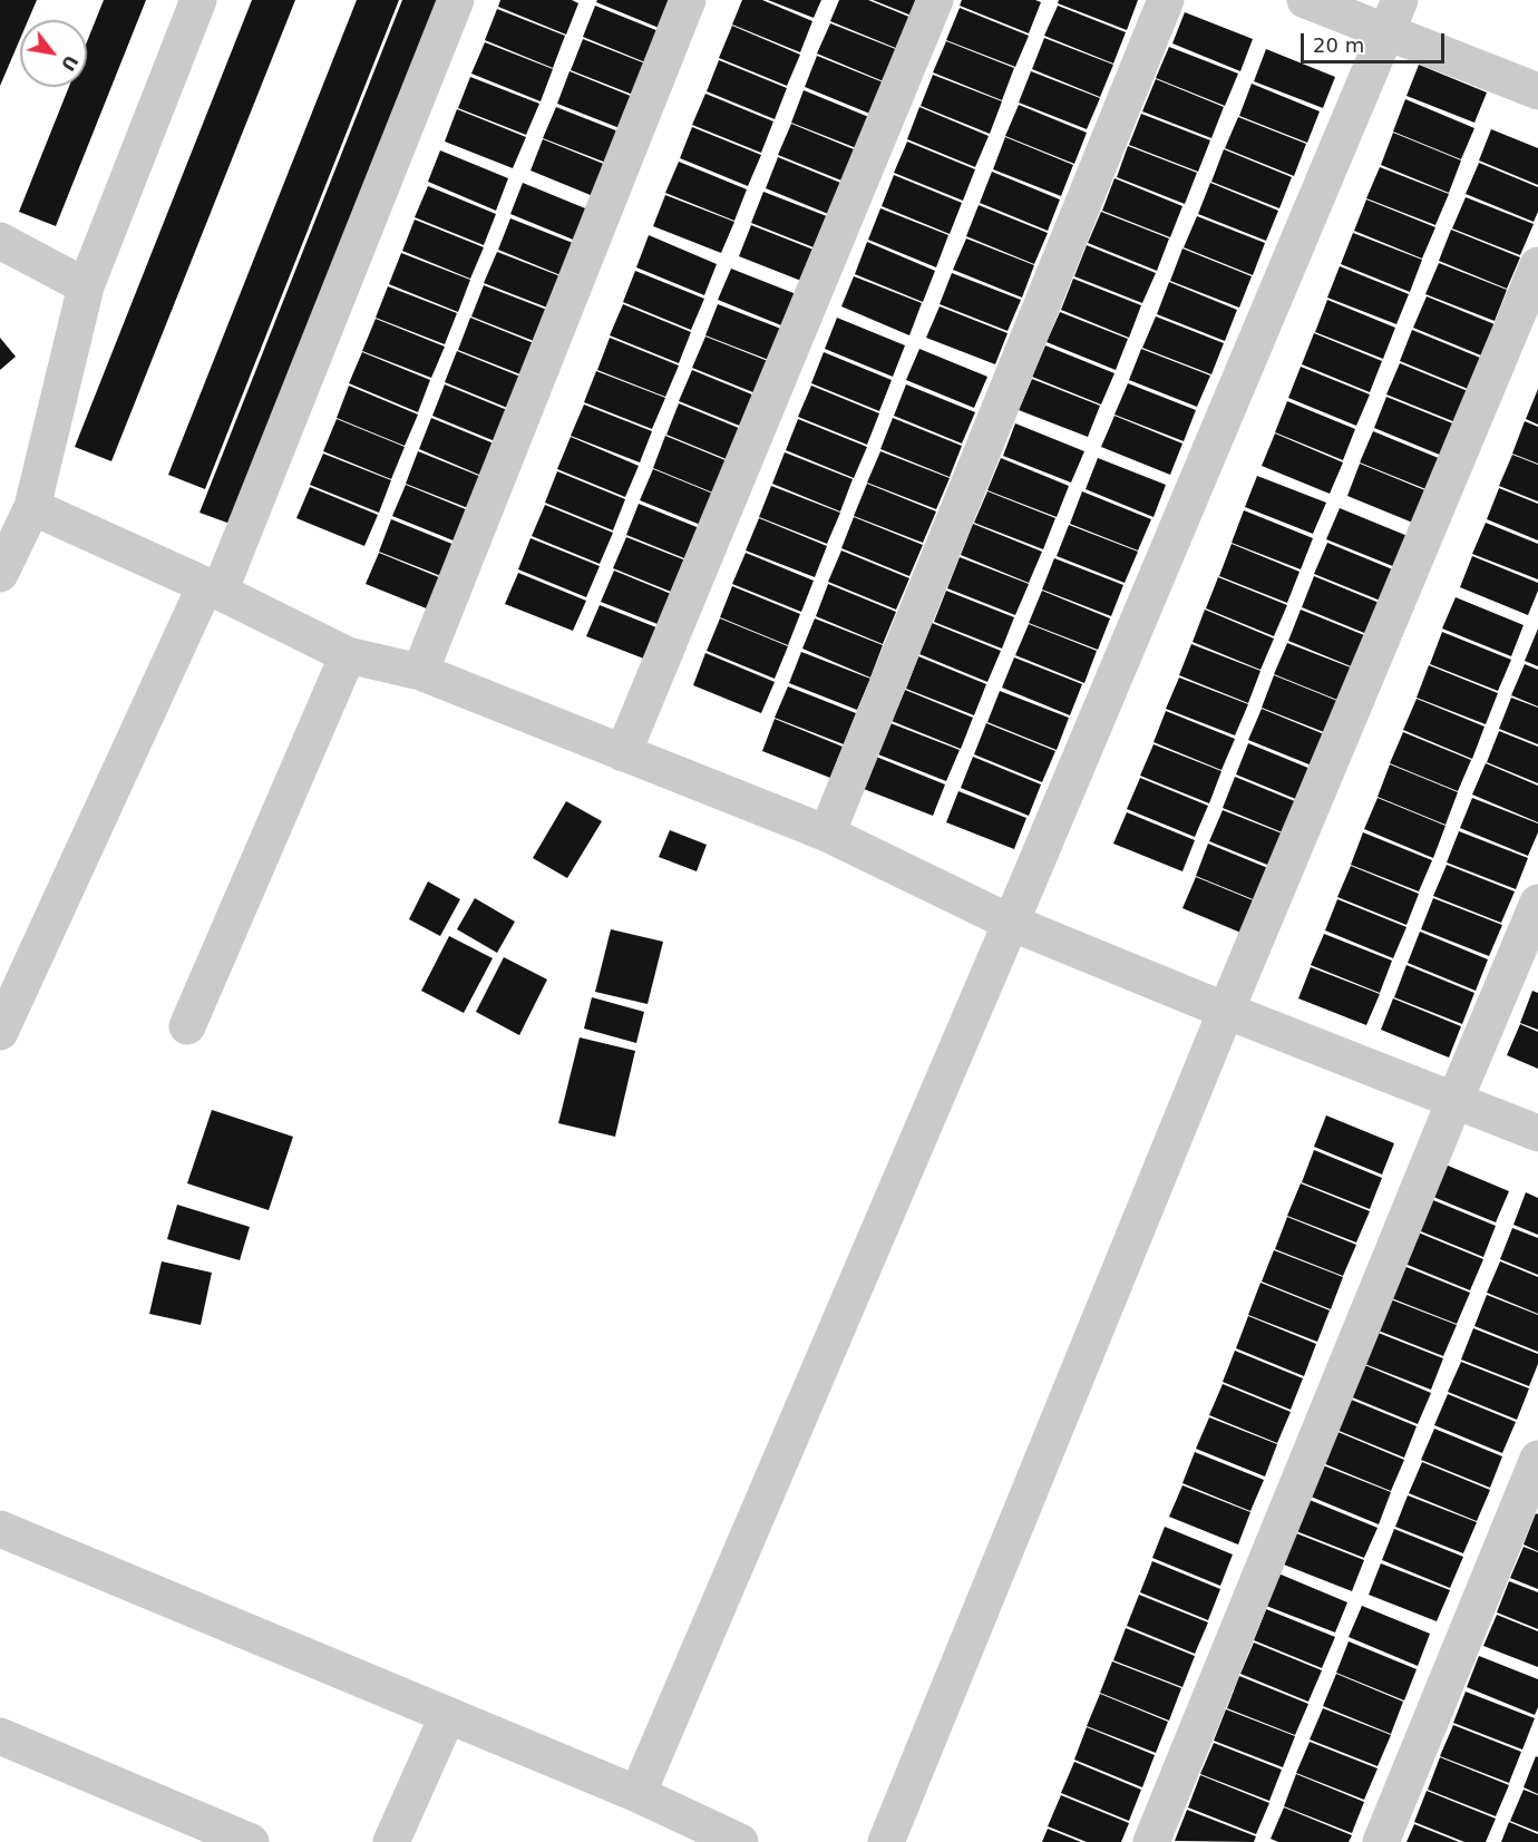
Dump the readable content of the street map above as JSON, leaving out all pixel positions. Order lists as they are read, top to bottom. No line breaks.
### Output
{"scale_bar":"20 m","north":"bottom right"}
